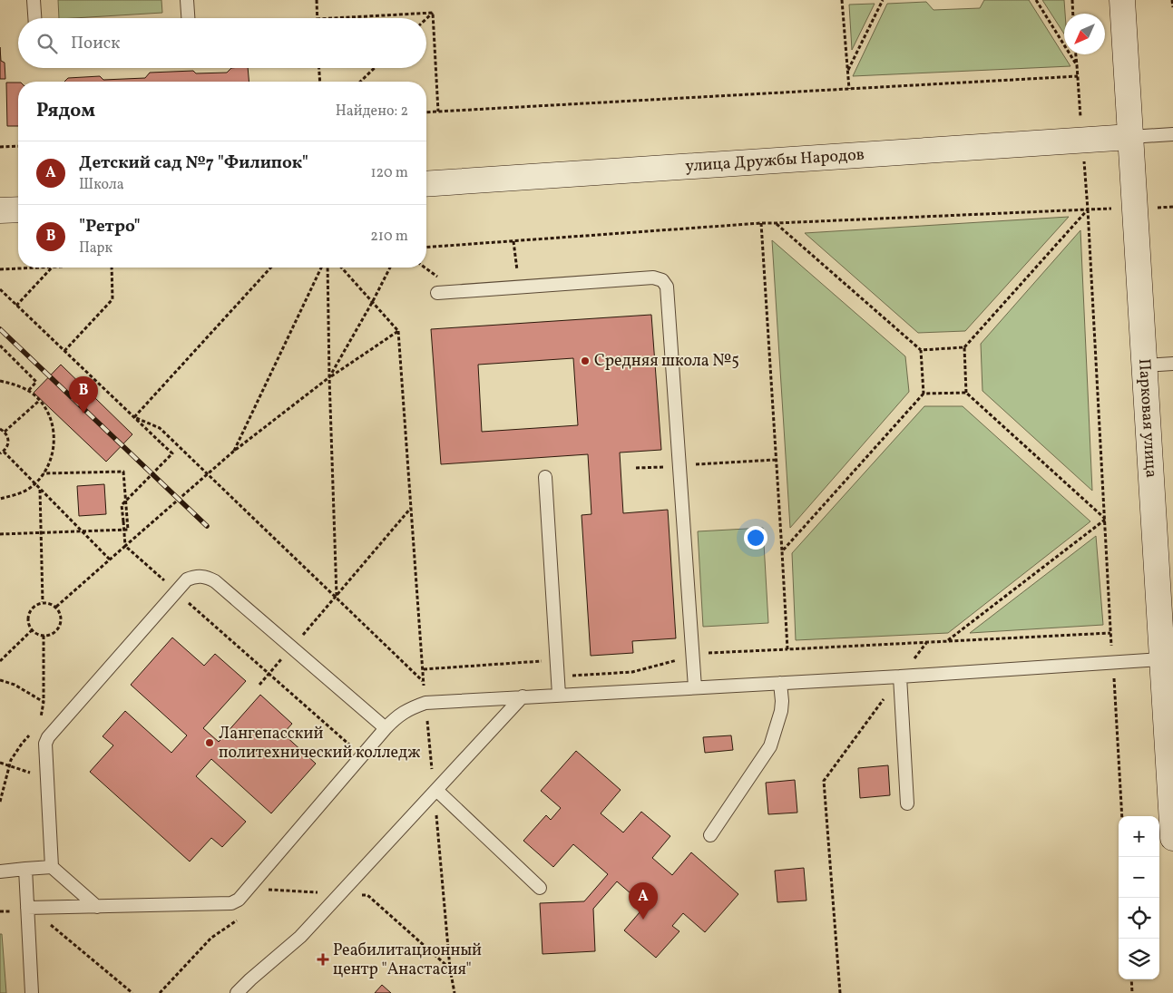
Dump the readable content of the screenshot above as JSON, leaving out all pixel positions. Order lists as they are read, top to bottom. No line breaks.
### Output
{"streets":{"street":["улица Дружбы Народов","Парковая улица"]},"crossings":[["улица Дружбы Народов","Парковая улица"]],"places":{"other":["Средняя школа №5","Лангепасский политехнический колледж"],"health":["Реабилитационный центр \"Анастасия\""]},"north":"bottom left","page":{"search":"Поиск","heading":["Рядом","Найдено: 2"],"list":[{"mark":"A","name":"Детский сад №7 \"Филипок\"","note":"Школа","value":"120 m"},{"mark":"B","name":"\"Ретро\"","note":"Парк","value":"210 m"}],"pins":["B","A"],"map_buttons":["+","−"]}}
